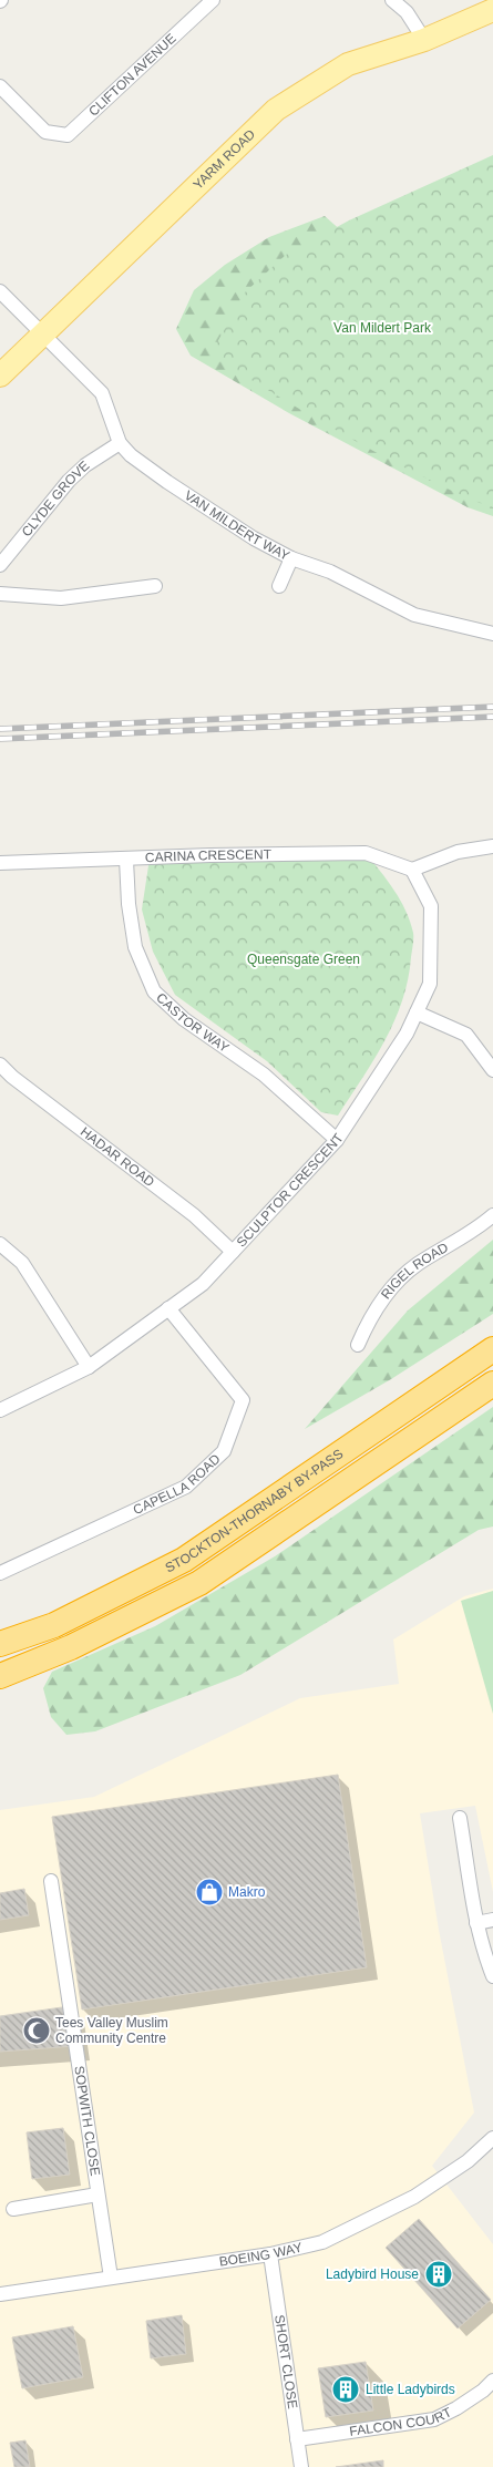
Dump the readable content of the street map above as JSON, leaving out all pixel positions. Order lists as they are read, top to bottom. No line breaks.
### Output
{"streets":{"highway":["STOCKTON-THORNABY BY-PASS"],"main road":["YARM ROAD"],"street":["CLIFTON AVENUE","CLYDE GROVE","VAN MILDERT WAY","CARINA CRESCENT","CASTOR WAY","HADAR ROAD","SCULPTOR CRESCENT","RIGEL ROAD","CAPELLA ROAD","SOPWITH CLOSE","BOEING WAY","SHORT CLOSE","FALCON COURT"]},"crossings":[["YARM ROAD","VAN MILDERT WAY"],["CLYDE GROVE","VAN MILDERT WAY"],["CARINA CRESCENT","CASTOR WAY"],["CARINA CRESCENT","SCULPTOR CRESCENT"],["CASTOR WAY","SCULPTOR CRESCENT"],["HADAR ROAD","SCULPTOR CRESCENT"],["SCULPTOR CRESCENT","CAPELLA ROAD"],["SOPWITH CLOSE","BOEING WAY"],["BOEING WAY","SHORT CLOSE"],["SHORT CLOSE","FALCON COURT"]],"parks":["Van Mildert Park","Queensgate Green"],"places":{"shop":["Makro"],"mosque":["Tees Valley Muslim Community Centre"],"building":["Ladybird House","Little Ladybirds"]}}
